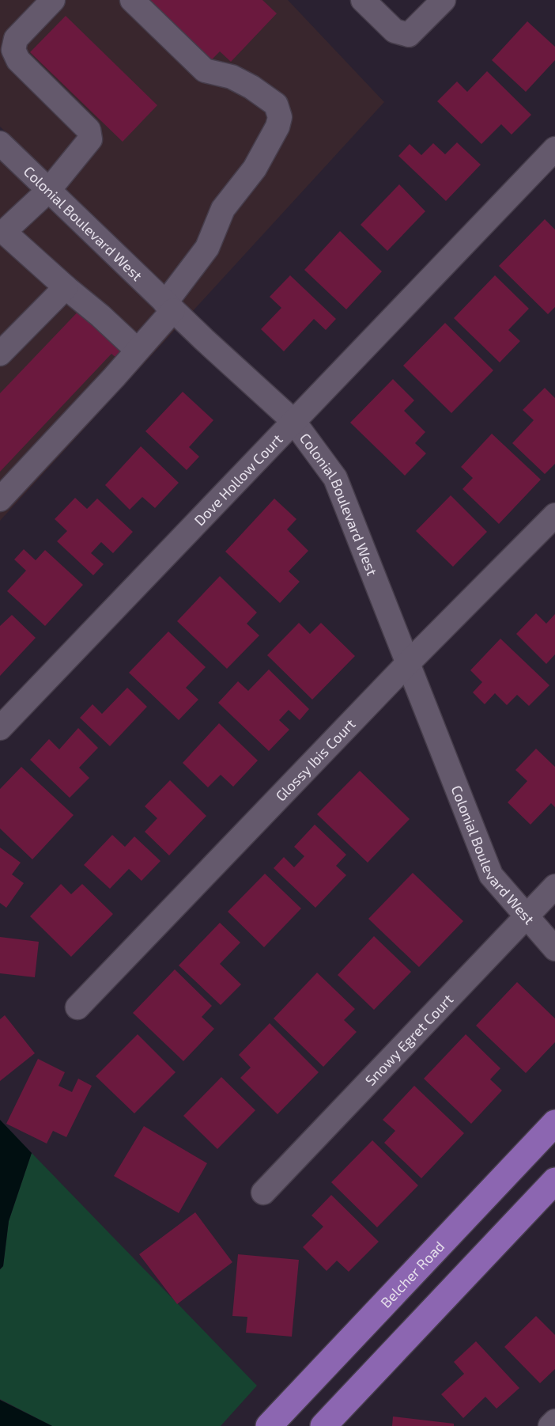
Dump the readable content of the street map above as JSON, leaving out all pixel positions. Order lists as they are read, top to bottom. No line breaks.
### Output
{"streets":{"main road":["Belcher Road"],"street":["Colonial Boulevard West","Dove Hollow Court","Glossy Ibis Court","Snowy Egret Court"]},"crossings":[["Colonial Boulevard West","Dove Hollow Court"],["Colonial Boulevard West","Glossy Ibis Court"],["Colonial Boulevard West","Snowy Egret Court"]]}
